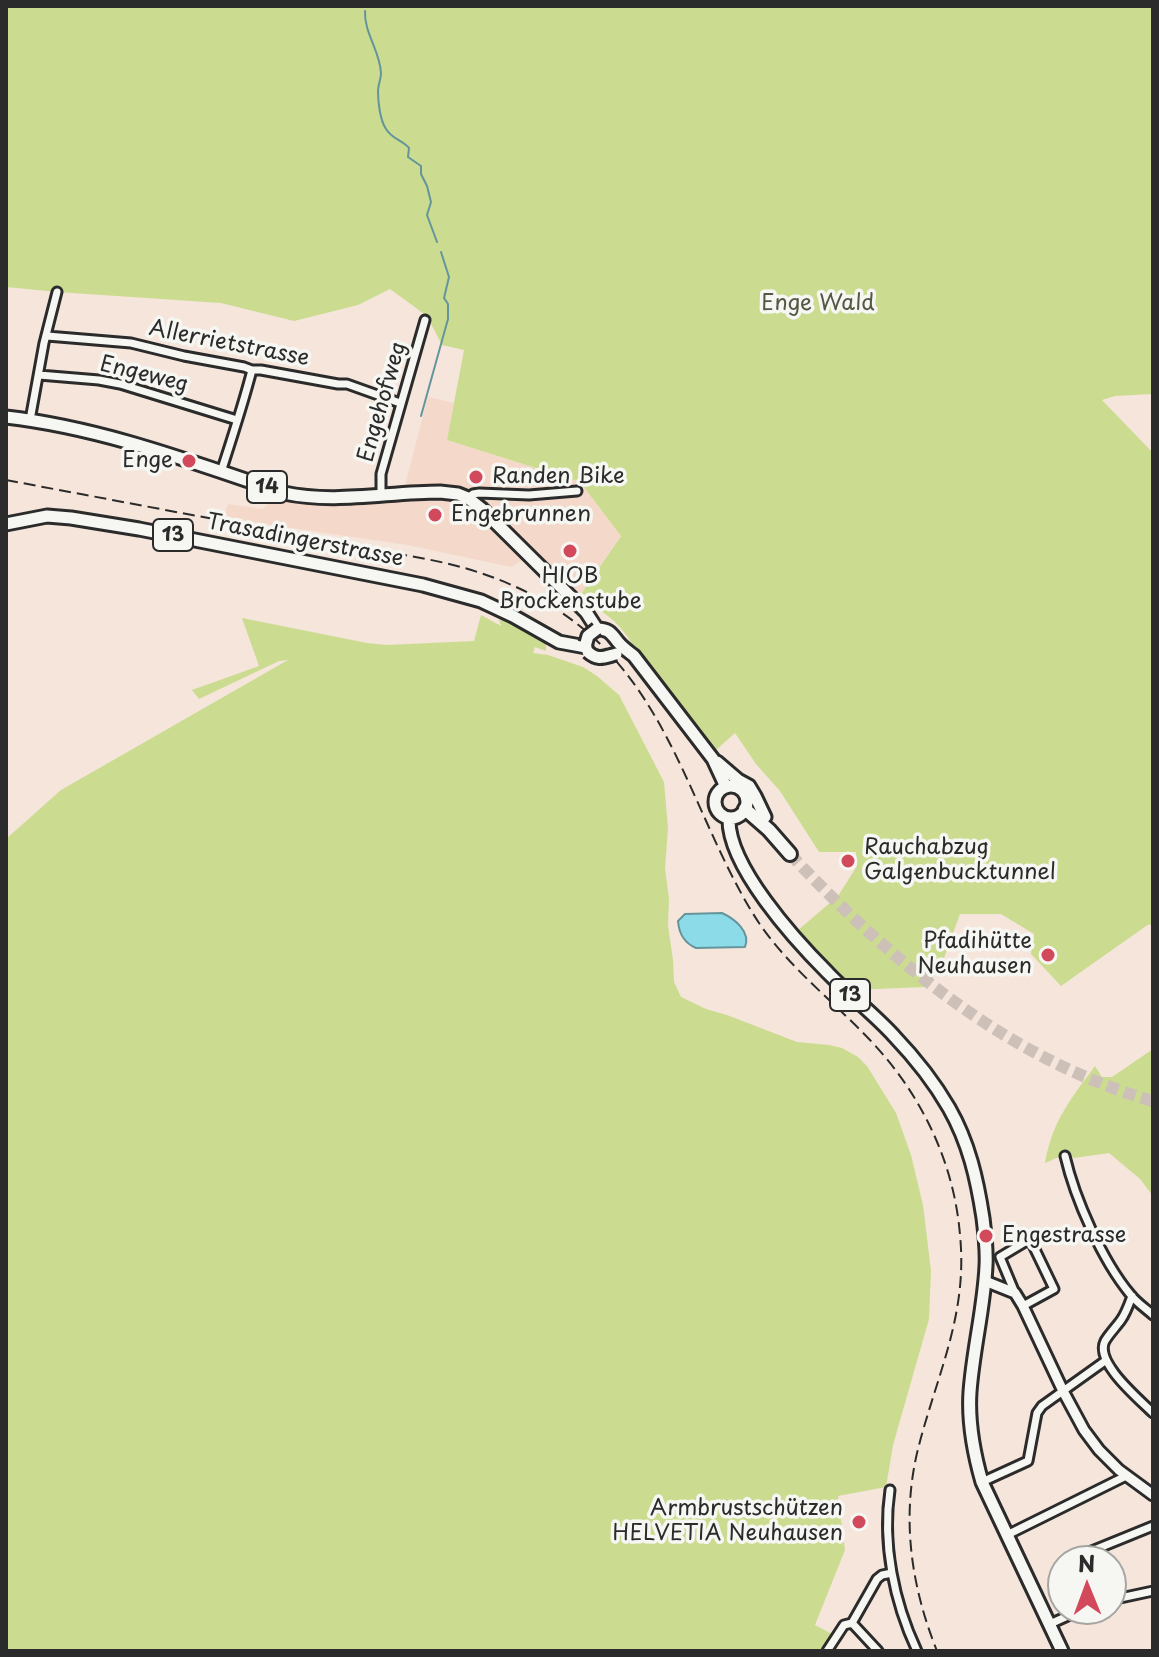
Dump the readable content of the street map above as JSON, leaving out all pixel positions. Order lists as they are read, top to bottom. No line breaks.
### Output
{"streets":{"main road":["14","13","Trasadingerstrasse"],"street":["Allerrietstrasse","Engeweg","Engehofweg"]},"crossings":[["Allerrietstrasse","Engehofweg"],["Engehofweg","14"],["13","Trasadingerstrasse"]],"parks":["Enge Wald"],"places":["Enge","Randen Bike","Engebrunnen","HIOB Brockenstube","Rauchabzug Galgenbucktunnel","Pfadihütte Neuhausen","Engestrasse","Armbrustschützen HELVETIA Neuhausen"],"north":"top"}
